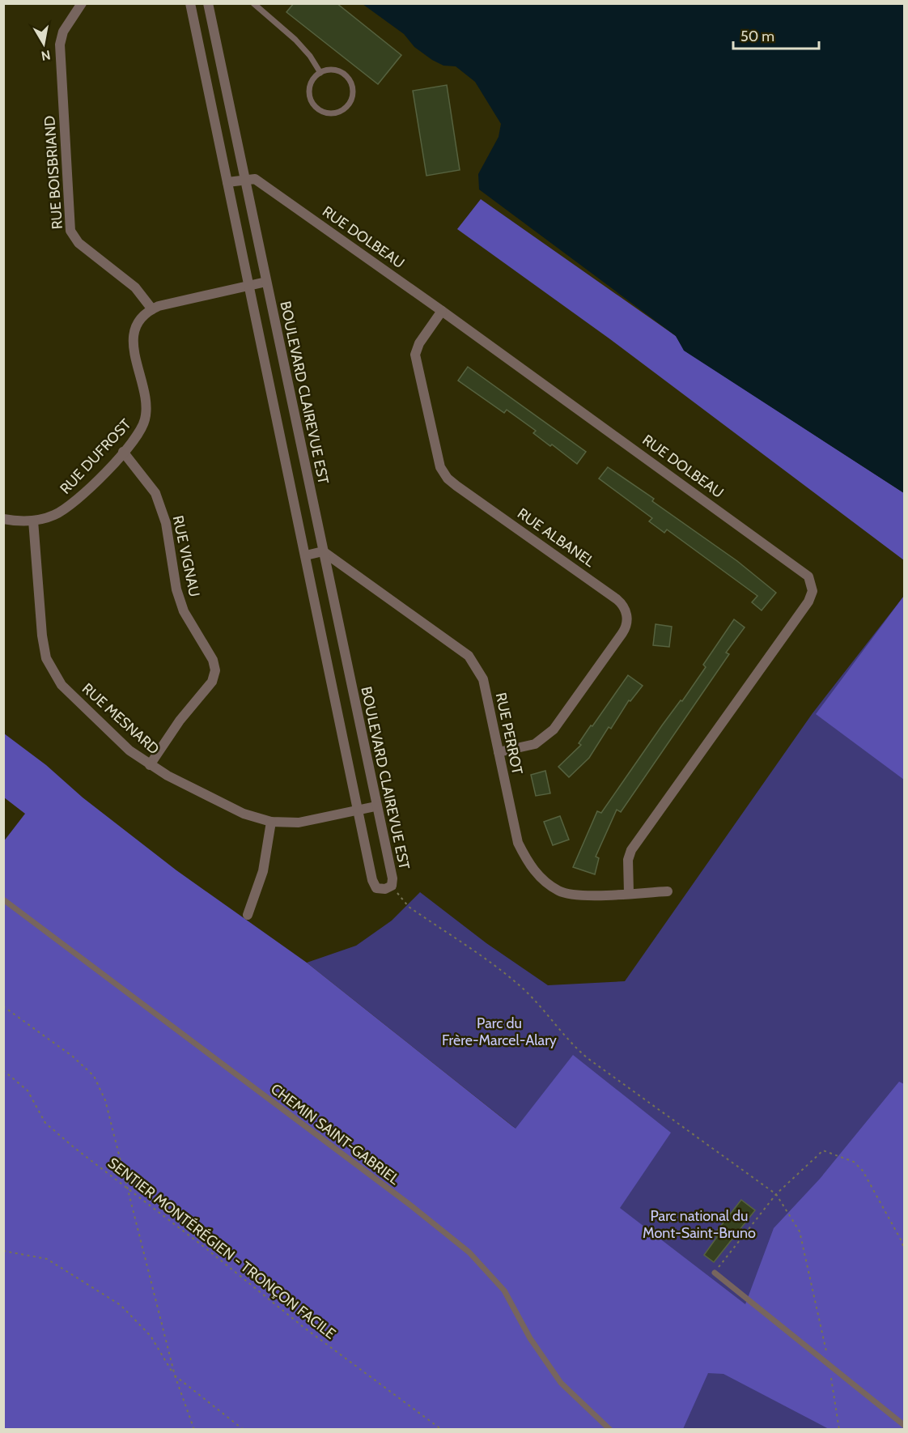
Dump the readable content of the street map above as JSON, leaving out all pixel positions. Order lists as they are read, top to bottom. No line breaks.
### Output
{"streets":{"street":["RUE BOISBRIAND","RUE DOLBEAU","BOULEVARD CLAIREVUE EST","RUE DUFROST","RUE ALBANEL","RUE VIGNAU","RUE MESNARD","RUE PERROT"],"lane":["CHEMIN SAINT-GABRIEL"],"path":["SENTIER MONTÉRÉGIEN - TRONÇON FACILE"]},"crossings":[["RUE BOISBRIAND","RUE DUFROST"],["RUE DOLBEAU","BOULEVARD CLAIREVUE EST"],["RUE DOLBEAU","RUE ALBANEL"],["RUE DOLBEAU","RUE PERROT"],["BOULEVARD CLAIREVUE EST","RUE MESNARD"],["BOULEVARD CLAIREVUE EST","RUE PERROT"],["RUE DUFROST","RUE VIGNAU"],["RUE DUFROST","RUE MESNARD"],["RUE ALBANEL","RUE PERROT"],["RUE VIGNAU","RUE MESNARD"]],"parks":["Parc du Frère-Marcel-Alary","Parc national du Mont-Saint-Bruno"],"scale_bar":"50 m","north":"bottom"}
